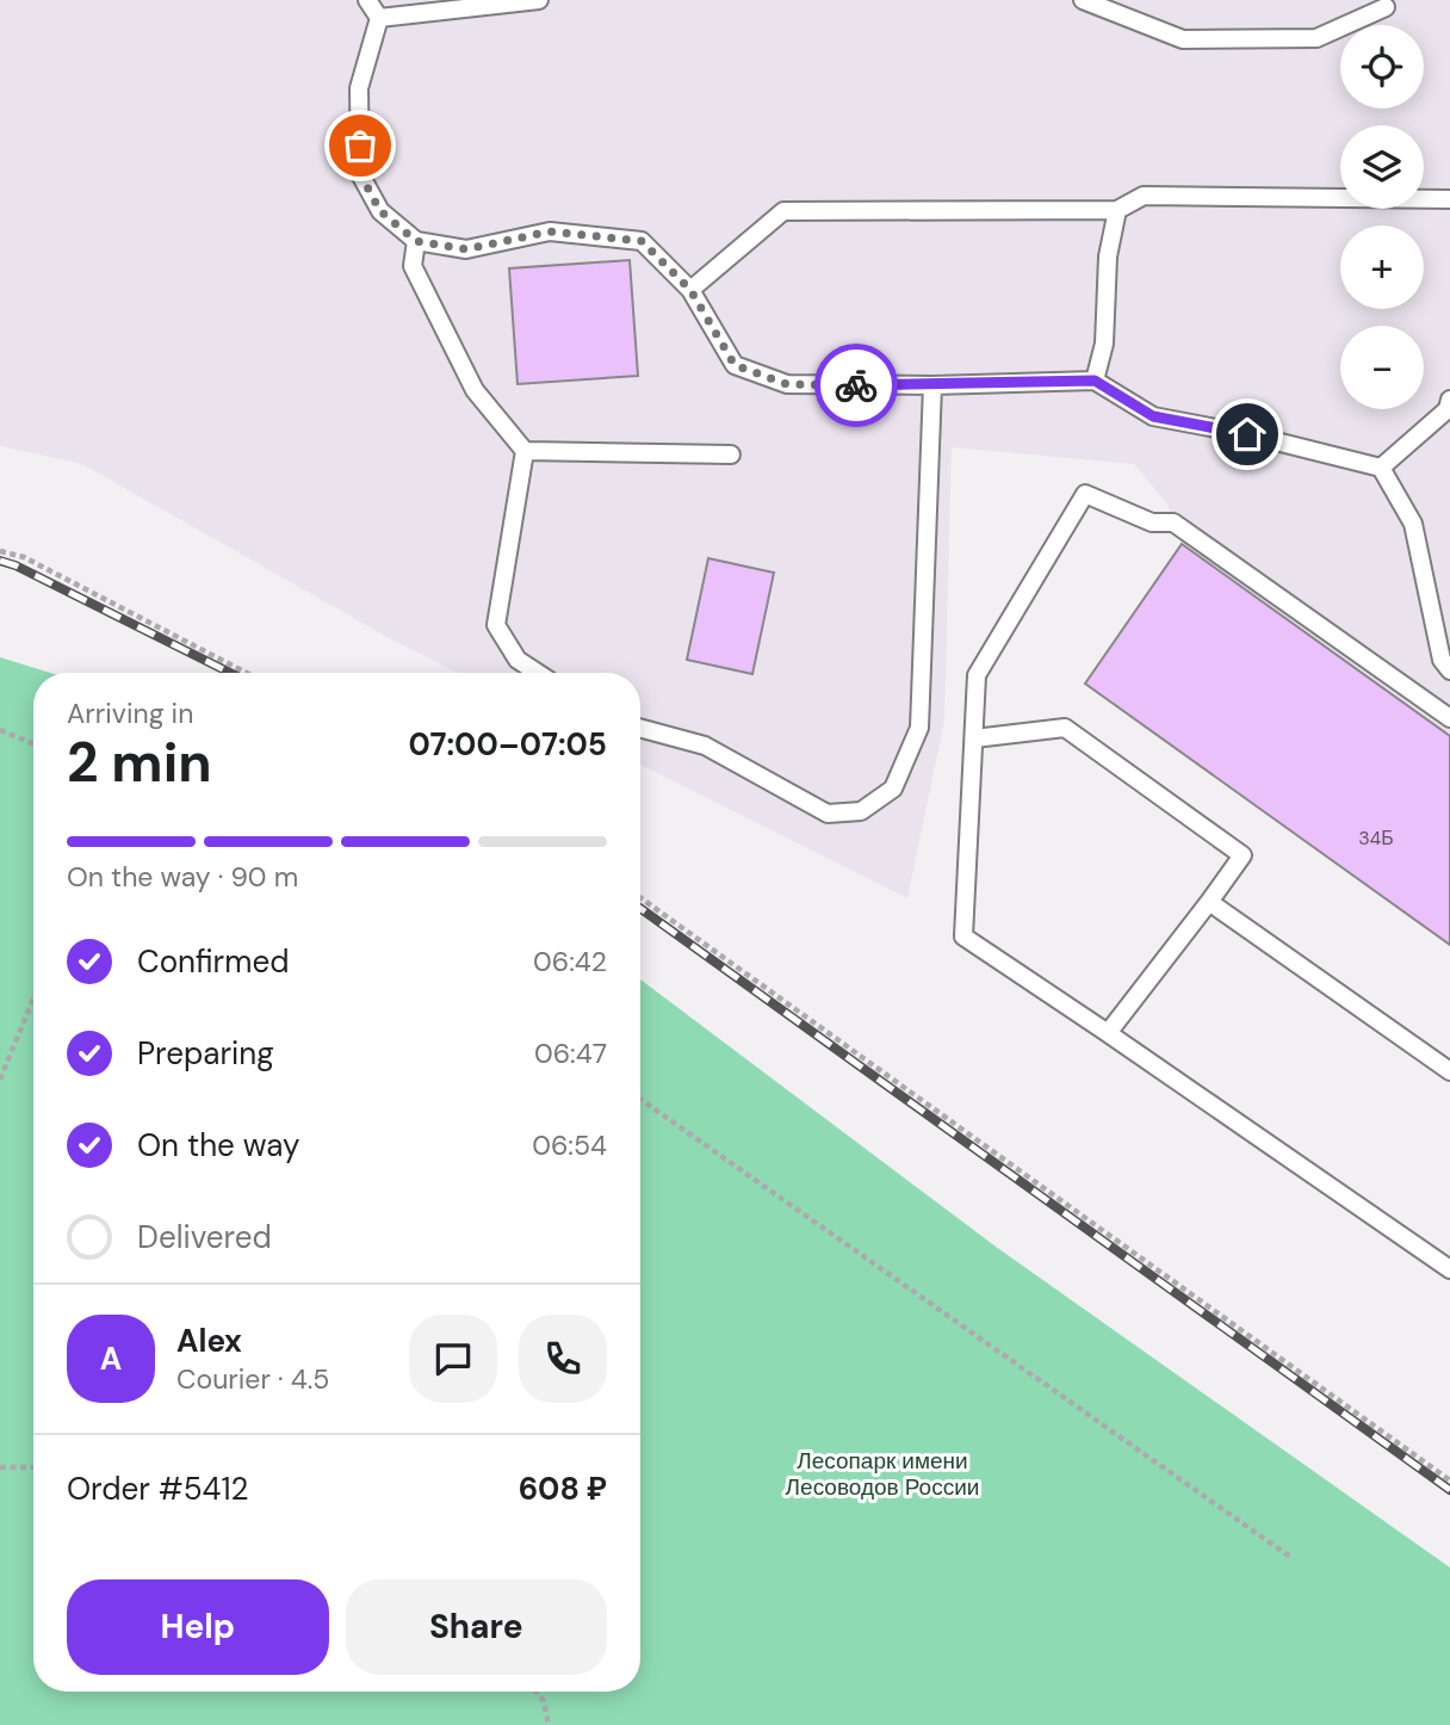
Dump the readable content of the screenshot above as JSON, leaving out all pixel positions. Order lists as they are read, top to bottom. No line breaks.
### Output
{"parks":["Лесопарк имени Лесоводов России"],"house_numbers":["34Б"],"page":{"map_buttons":["+","−"],"heading":["2 min","Arriving in","07:00–07:05"],"panel":["Alex","Courier · 4.5","Order #5412","608 ₽"],"bar":"On the way · 90 m","list":[["Confirmed","06:42"],["Preparing","06:47"],["On the way","06:54"],"Delivered"],"round":"A","buttons":["Help","Share"]}}
